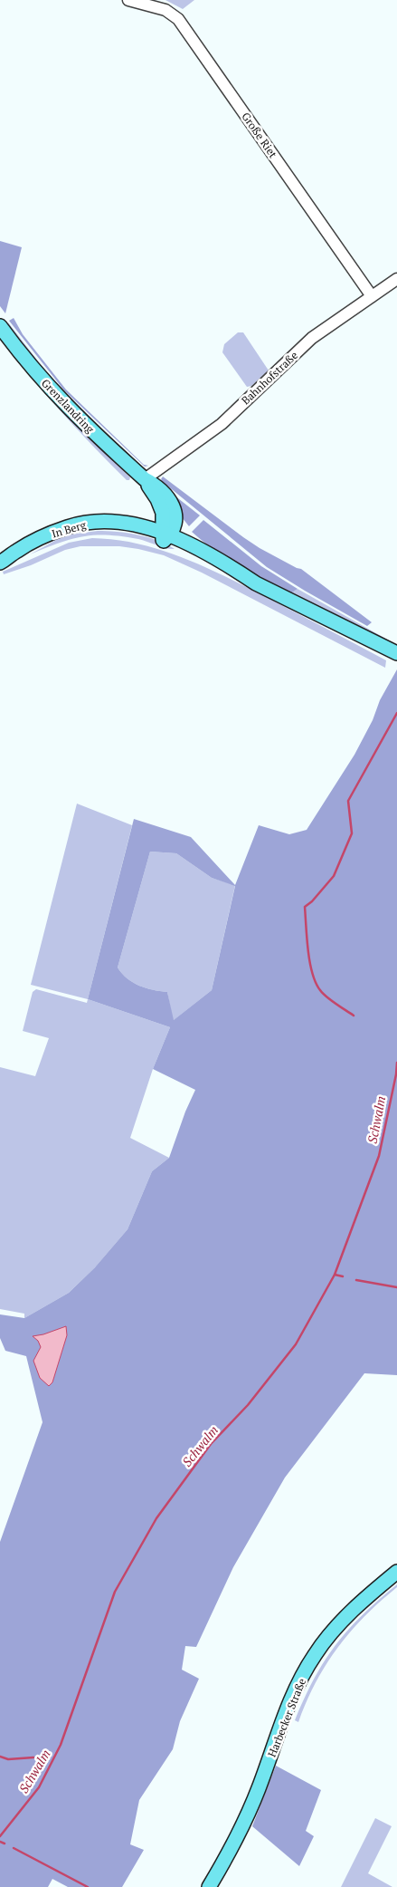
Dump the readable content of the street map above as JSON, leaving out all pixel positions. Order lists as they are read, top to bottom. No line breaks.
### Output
{"streets":{"main road":["Grenzlandring","In Berg","Harbecker Straße"],"street":["Große Riet","Bahnhofstraße"]},"crossings":[["Große Riet","Bahnhofstraße"],["Bahnhofstraße","Grenzlandring"],["Grenzlandring","In Berg"]],"water":["Schwalm"]}
